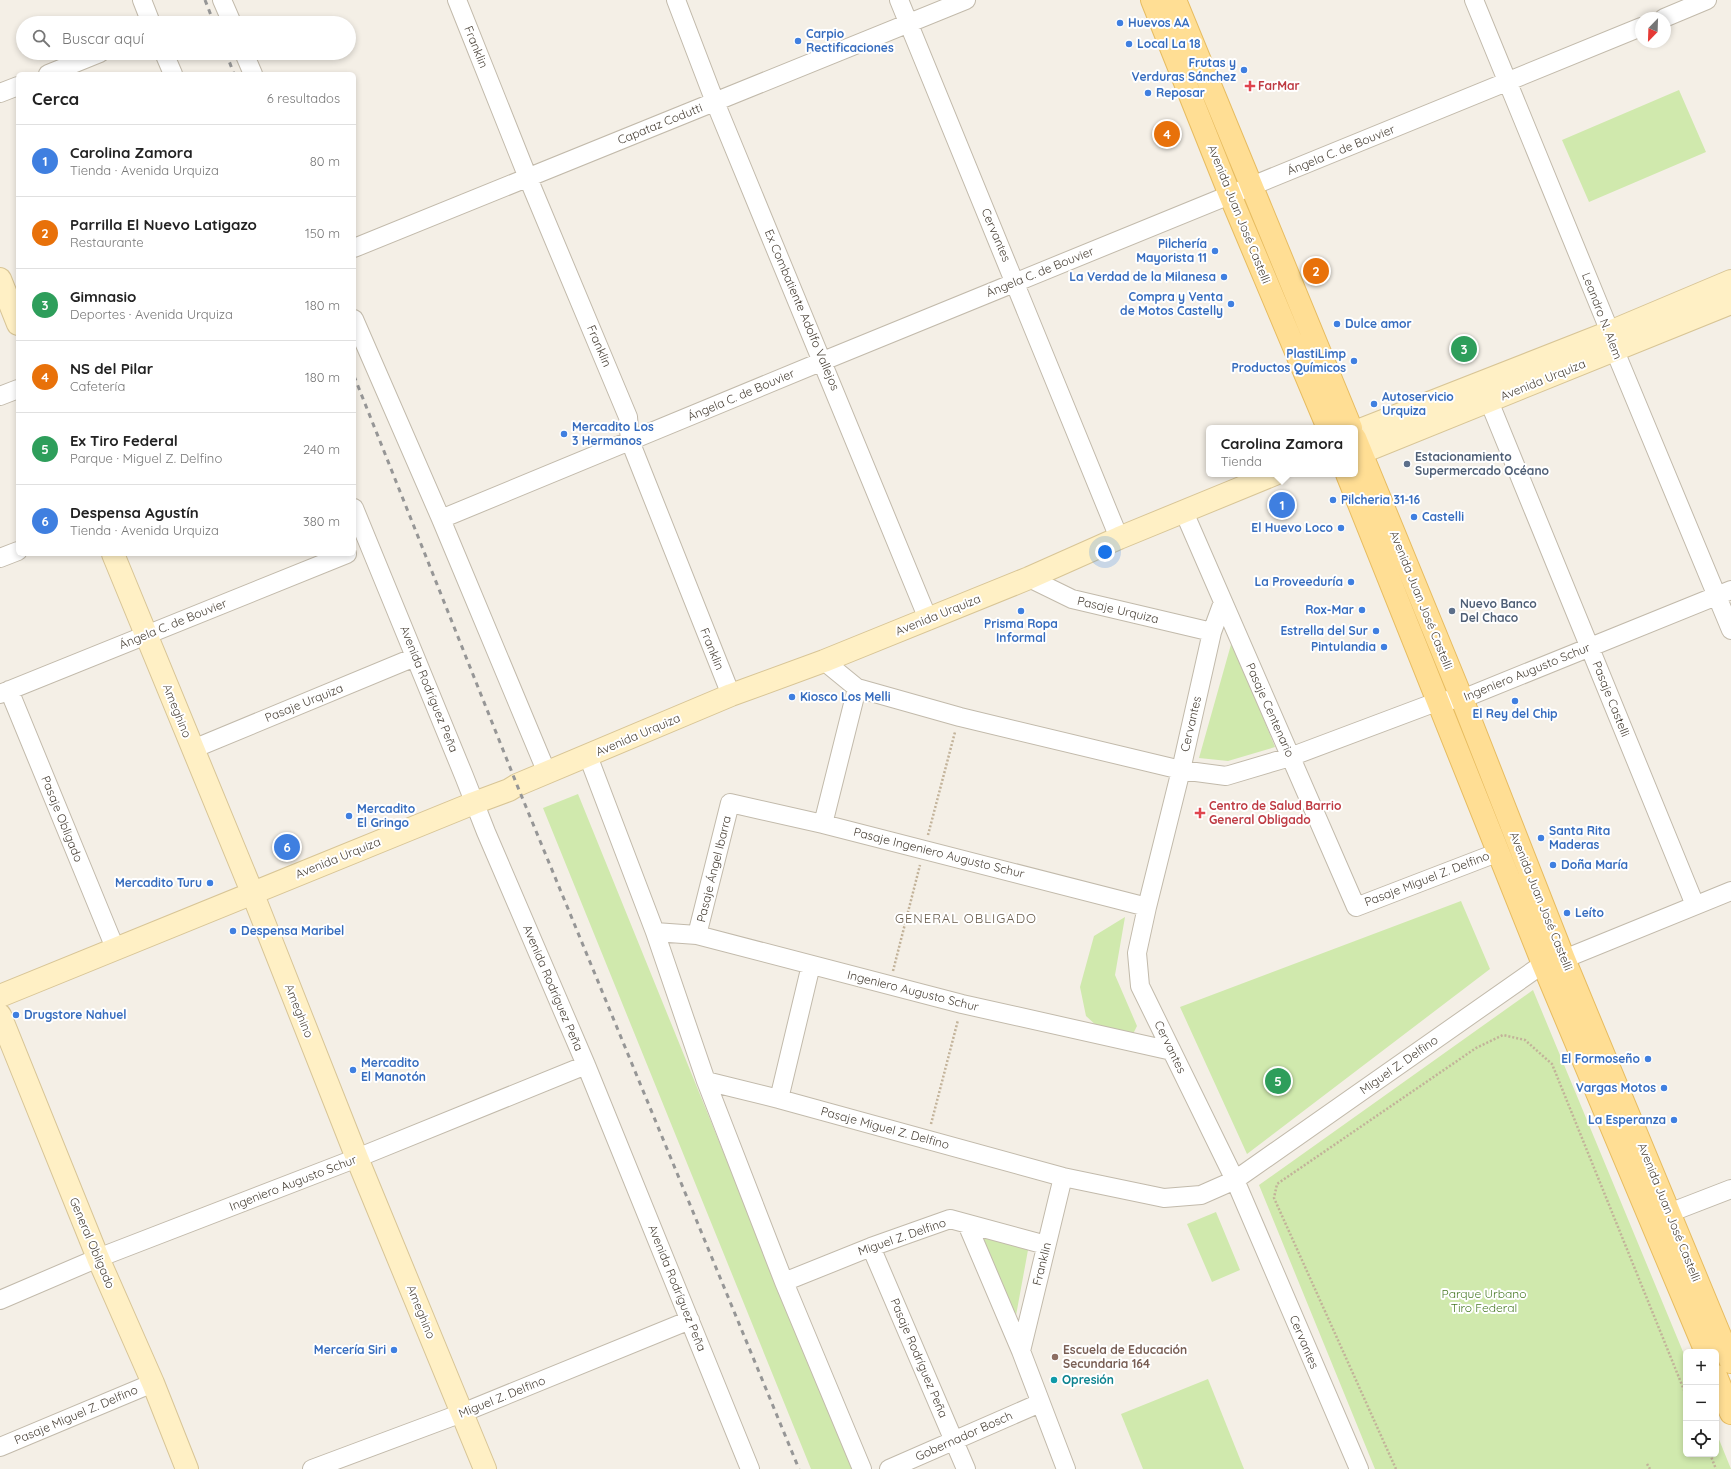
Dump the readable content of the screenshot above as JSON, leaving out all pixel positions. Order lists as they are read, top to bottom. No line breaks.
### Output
{"streets":{"main road":["Avenida Juan José Castelli"],"street":["Franklin","Capataz Codutti","Ángela C. de Bouvier","Cervantes","Ex Combatiente Adolfo Vallejos","Leandro N. Alem","Avenida Urquiza","Pasaje Urquiza","Ingeniero Augusto Schur","Avenida Rodríguez Peña","Pasaje Castelli","Pasaje Centenario","Ameghino","Pasaje Obligado","Pasaje Ingeniero Augusto Schur","Pasaje Ángel Ibarra","Pasaje Miguel Z. Delfino","Miguel Z. Delfino","General Obligado","Pasaje Rodríguez Peña","Gobernador Bosch"]},"crossings":[["Franklin","Capataz Codutti"],["Franklin","Ángela C. de Bouvier"],["Franklin","Avenida Urquiza"],["Franklin","Pasaje Miguel Z. Delfino"],["Franklin","Miguel Z. Delfino"],["Capataz Codutti","Cervantes"],["Capataz Codutti","Ex Combatiente Adolfo Vallejos"],["Ángela C. de Bouvier","Avenida Juan José Castelli"],["Ángela C. de Bouvier","Cervantes"],["Ángela C. de Bouvier","Ex Combatiente Adolfo Vallejos"],["Ángela C. de Bouvier","Leandro N. Alem"],["Ángela C. de Bouvier","Ameghino"],["Ángela C. de Bouvier","Pasaje Obligado"],["Avenida Juan José Castelli","Ingeniero Augusto Schur"],["Avenida Juan José Castelli","Pasaje Miguel Z. Delfino"],["Avenida Juan José Castelli","Miguel Z. Delfino"],["Cervantes","Avenida Urquiza"],["Cervantes","Pasaje Urquiza"],["Cervantes","Ingeniero Augusto Schur"],["Cervantes","Pasaje Centenario"],["Cervantes","Pasaje Ingeniero Augusto Schur"],["Cervantes","Miguel Z. Delfino"],["Ex Combatiente Adolfo Vallejos","Avenida Urquiza"],["Leandro N. Alem","Avenida Urquiza"],["Leandro N. Alem","Ingeniero Augusto Schur"],["Avenida Urquiza","Pasaje Urquiza"],["Avenida Urquiza","Avenida Rodríguez Peña"],["Avenida Urquiza","Pasaje Castelli"],["Avenida Urquiza","Pasaje Centenario"],["Avenida Urquiza","Ameghino"],["Avenida Urquiza","Pasaje Obligado"],["Pasaje Urquiza","Avenida Rodríguez Peña"],["Pasaje Urquiza","Ameghino"],["Ingeniero Augusto Schur","Avenida Rodríguez Peña"],["Ingeniero Augusto Schur","Pasaje Castelli"],["Ingeniero Augusto Schur","Pasaje Centenario"],["Ingeniero Augusto Schur","Ameghino"],["Ingeniero Augusto Schur","Pasaje Ángel Ibarra"],["Ingeniero Augusto Schur","General Obligado"],["Avenida Rodríguez Peña","Miguel Z. Delfino"],["Pasaje Castelli","Miguel Z. Delfino"],["Pasaje Centenario","Pasaje Miguel Z. Delfino"],["Ameghino","Miguel Z. Delfino"],["Pasaje Ingeniero Augusto Schur","Pasaje Ángel Ibarra"],["Pasaje Miguel Z. Delfino","Miguel Z. Delfino"],["Pasaje Miguel Z. Delfino","General Obligado"],["Miguel Z. Delfino","Pasaje Rodríguez Peña"],["Pasaje Rodríguez Peña","Gobernador Bosch"]],"districts":["GENERAL OBLIGADO"],"parks":["Parque Urbano Tiro Federal"],"places":{"other":["Huevos AA","Carpio Rectificaciones","Local La 18","Frutas y Verduras Sánchez","Reposar","Pilchería Mayorista 11","La Verdad de la Milanesa","Compra y Venta de Motos Castelly","Dulce amor","PlastiLimp Productos Químicos","Autoservicio Urquiza","Mercadito Los 3 Hermanos","Estacionamiento Supermercado Océano","Pilcheria 31-16","Castelli","El Huevo Loco","La Proveeduría","Rox-Mar","Prisma Ropa Informal","Nuevo Banco Del Chaco","Estrella del Sur","Pintulandia","Kiosco Los Melli","El Rey del Chip","Mercadito El Gringo","Santa Rita Maderas","Doña María","Mercadito Turu","Leíto","Despensa Maribel","Drugstore Nahuel","El Formoseño","Mercadito El Manotón","Vargas Motos","La Esperanza","Mercería Siri","Escuela de Educación Secundaria 164","Opresión"],"health":["FarMar","Centro de Salud Barrio General Obligado"]},"north":"bottom left","page":{"search":"Buscar aquí","heading":["Cerca","6 resultados"],"pins":["4","2","3","1","6","5"],"list":[{"mark":"1","name":"Carolina Zamora","note":"Tienda · Avenida Urquiza","value":"80 m"},{"mark":"2","name":"Parrilla El Nuevo Latigazo","note":"Restaurante","value":"150 m"},{"mark":"3","name":"Gimnasio","note":"Deportes · Avenida Urquiza","value":"180 m"},{"mark":"4","name":"NS del Pilar","note":"Cafetería","value":"180 m"},{"mark":"5","name":"Ex Tiro Federal","note":"Parque · Miguel Z. Delfino","value":"240 m"},{"mark":"6","name":"Despensa Agustín","note":"Tienda · Avenida Urquiza","value":"380 m"}],"popup":["Carolina Zamora","Tienda"],"map_buttons":["+","−"]}}
